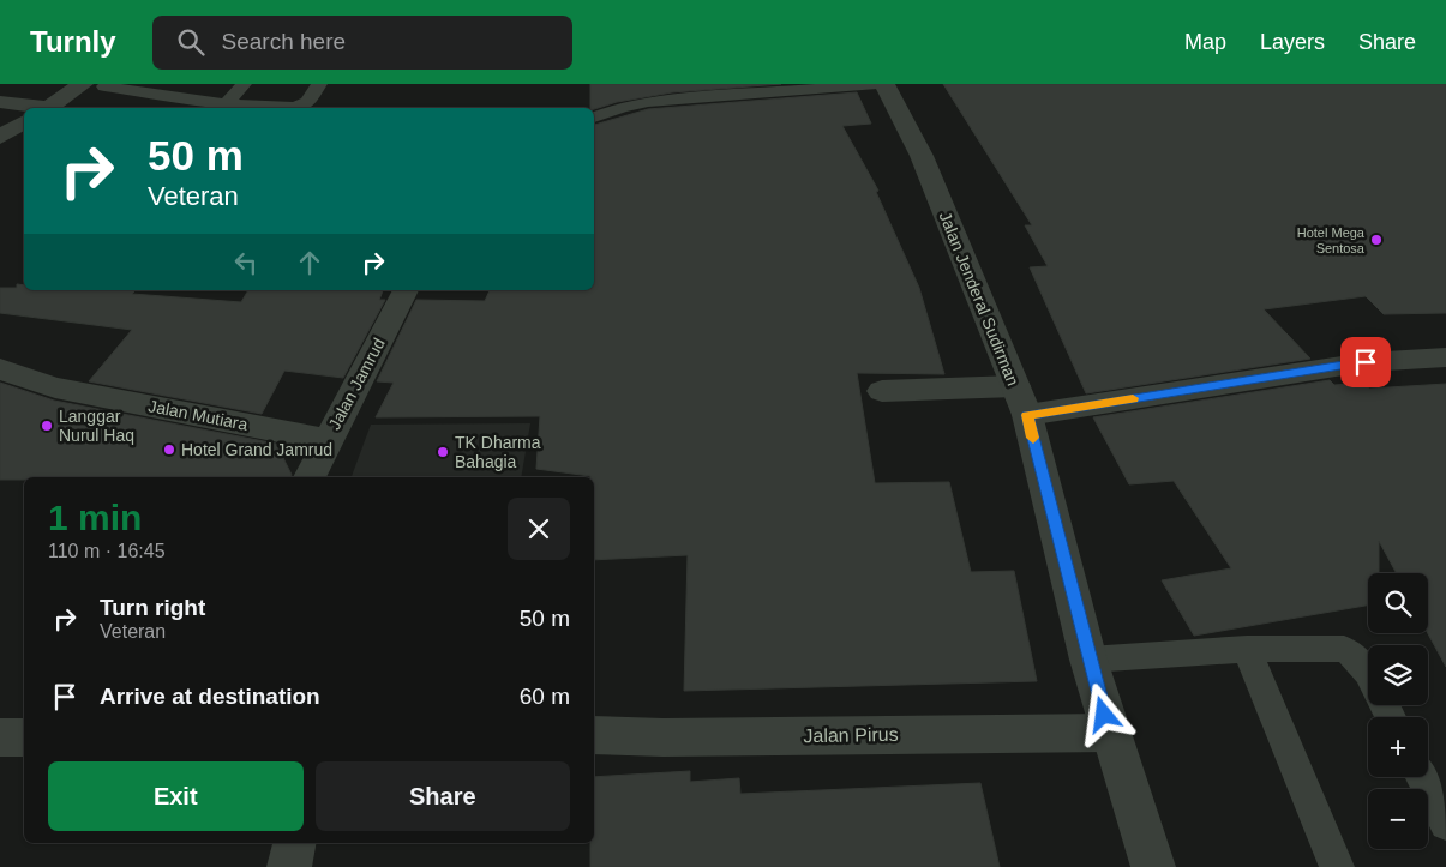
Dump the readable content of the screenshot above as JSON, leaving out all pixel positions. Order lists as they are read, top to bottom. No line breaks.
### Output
{"streets":{"street":["Jalan Jenderal Sudirman","Jalan Jamrud","Jalan Mutiara","Jalan Pirus"]},"crossings":[["Jalan Jenderal Sudirman","Jalan Pirus"],["Jalan Jamrud","Jalan Mutiara"]],"places":["Hotel Mega Sentosa","Langgar Nurul Haq","Hotel Grand Jamrud","TK Dharma Bahagia"],"page":{"header":"Turnly","search":"Search here","nav":["Map","Layers","Share"],"turn":["50 m","Veteran"],"heading":["1 min","110 m · 16:45"],"map_buttons":["+","−"],"list":[{"name":"Turn right","note":"Veteran","value":"50 m"},{"name":"Arrive at destination","value":"60 m"}],"buttons":["Exit","Share"]}}
